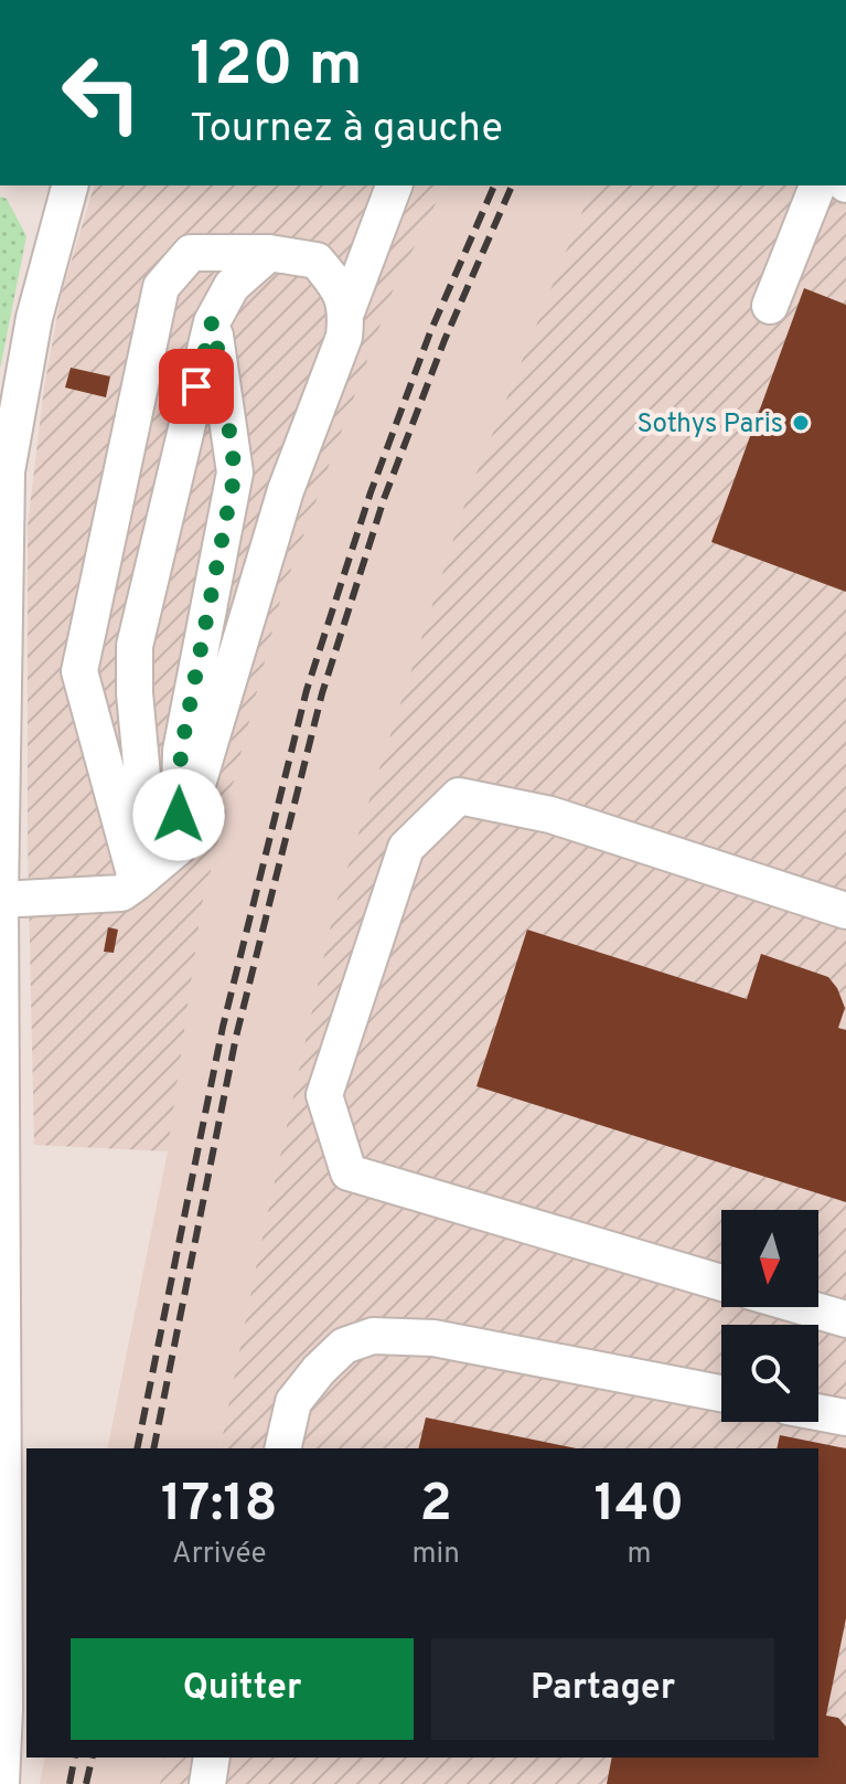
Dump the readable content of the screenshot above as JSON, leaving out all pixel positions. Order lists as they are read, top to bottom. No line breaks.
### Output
{"places":["Sothys Paris"],"north":"bottom","page":{"turn":["120 m","Tournez à gauche"],"eta":["17:18","Arrivée","2","min","140","m"],"buttons":["Quitter","Partager"]}}
